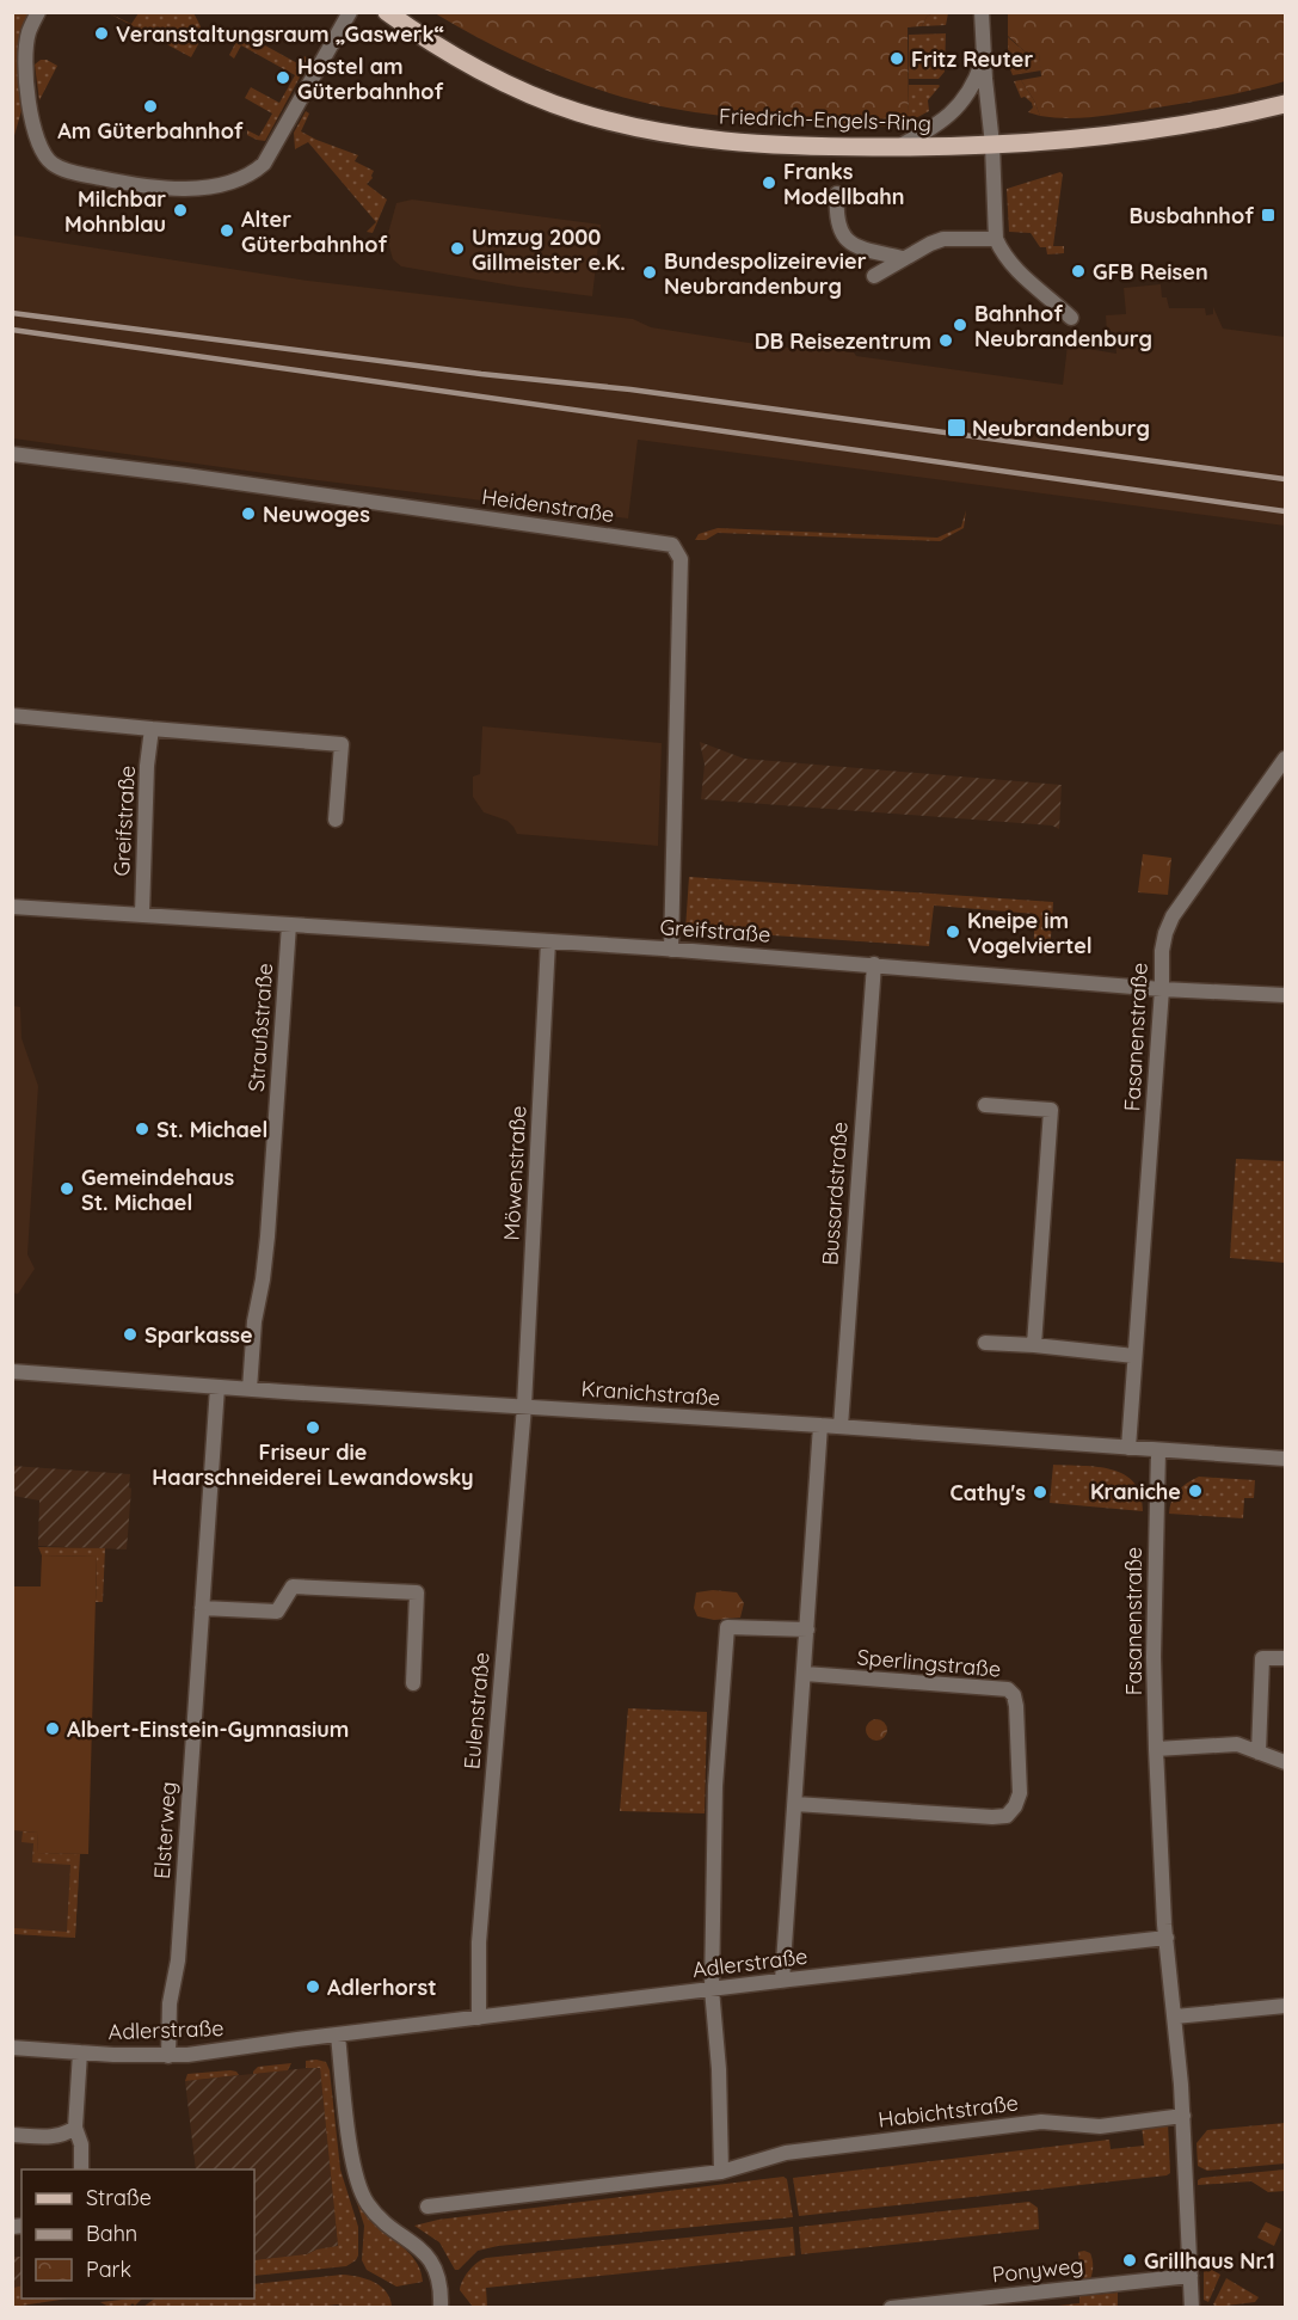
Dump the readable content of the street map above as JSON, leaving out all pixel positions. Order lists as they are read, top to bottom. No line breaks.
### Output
{"streets":{"main road":["Friedrich-Engels-Ring"],"street":["Heidenstraße","Greifstraße","Straußstraße","Fasanenstraße","Möwenstraße","Bussardstraße","Kranichstraße","Sperlingstraße","Eulenstraße","Elsterweg","Adlerstraße","Habichtstraße","Ponyweg"]},"crossings":[["Heidenstraße","Greifstraße"],["Greifstraße","Straußstraße"],["Greifstraße","Fasanenstraße"],["Greifstraße","Möwenstraße"],["Greifstraße","Bussardstraße"],["Straußstraße","Kranichstraße"],["Fasanenstraße","Kranichstraße"],["Fasanenstraße","Adlerstraße"],["Fasanenstraße","Habichtstraße"],["Fasanenstraße","Ponyweg"],["Möwenstraße","Kranichstraße"],["Möwenstraße","Eulenstraße"],["Bussardstraße","Kranichstraße"],["Kranichstraße","Eulenstraße"],["Kranichstraße","Elsterweg"],["Eulenstraße","Adlerstraße"],["Elsterweg","Adlerstraße"]],"places":{"other":["Veranstaltungsraum „Gaswerk“","Fritz Reuter","Hostel am Güterbahnhof","Am Güterbahnhof","Franks Modellbahn","Milchbar Mohnblau","Alter Güterbahnhof","Umzug 2000 Gillmeister e.K.","GFB Reisen","Bundespolizeirevier Neubrandenburg","Bahnhof Neubrandenburg","DB Reisezentrum","Neuwoges","Kneipe im Vogelviertel","St. Michael","Gemeindehaus St. Michael","Sparkasse","Friseur die Haarschneiderei Lewandowsky","Kraniche","Cathy's","Albert-Einstein-Gymnasium","Adlerhorst","Grillhaus Nr.1"],"transit":["Busbahnhof","Neubrandenburg"]},"legend":["Straße","Bahn","Park"]}
